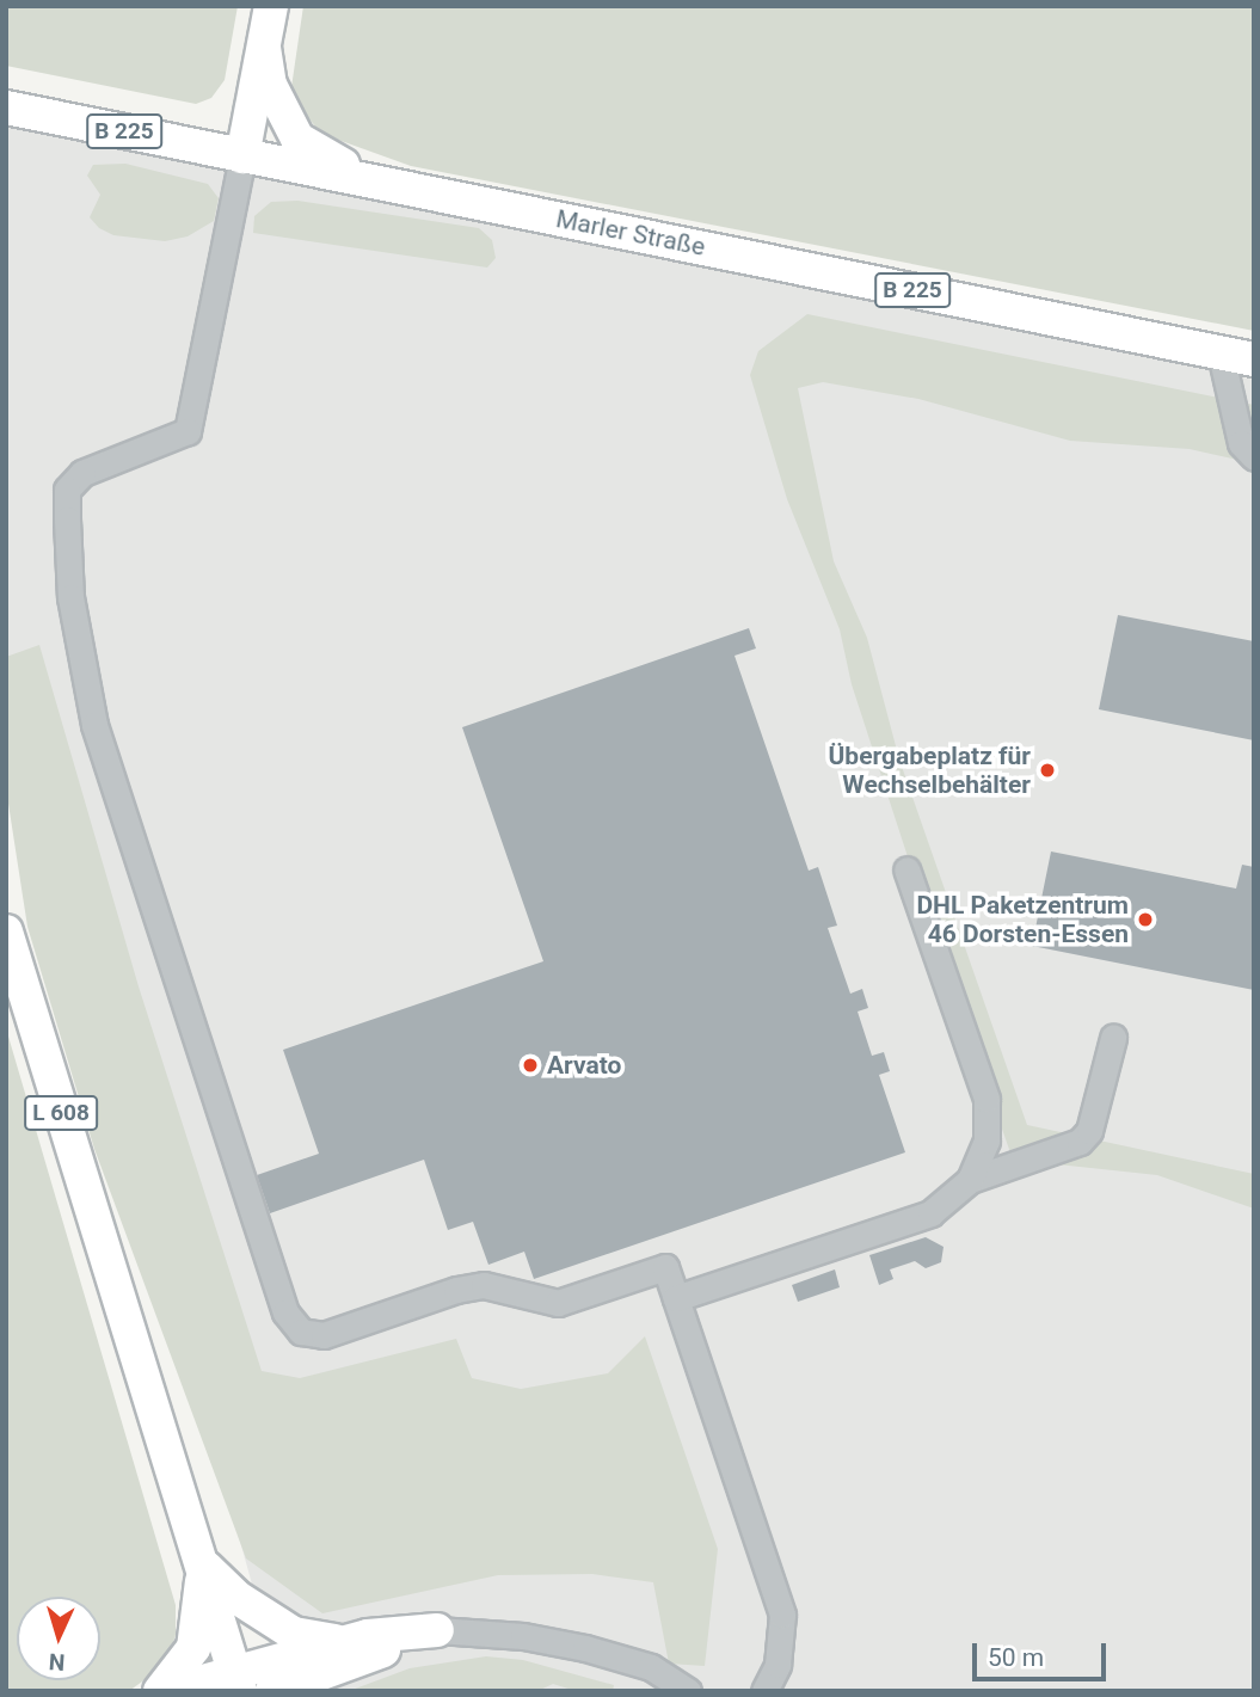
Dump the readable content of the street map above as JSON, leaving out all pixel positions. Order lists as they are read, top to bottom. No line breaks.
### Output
{"streets":{"main road":["B 225","Marler Straße","L 608"]},"places":["Übergabeplatz für Wechselbehälter","DHL Paketzentrum 46 Dorsten-Essen","Arvato"],"scale_bar":"50 m","north":"bottom"}
